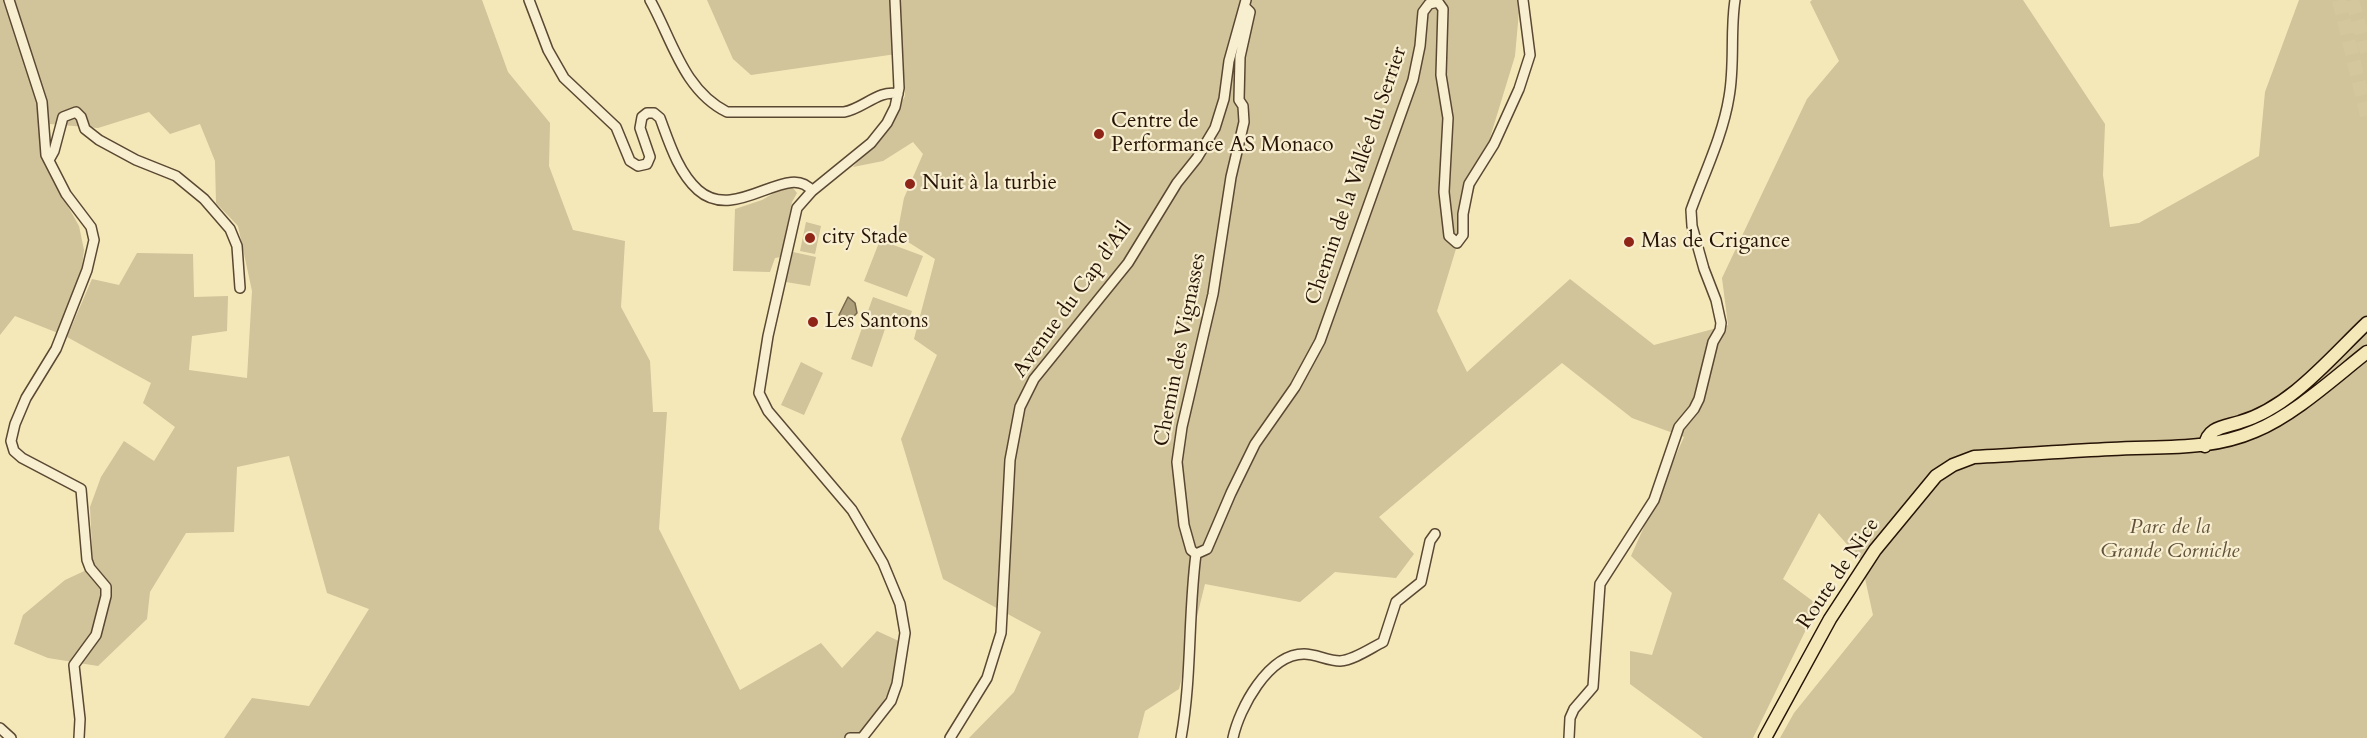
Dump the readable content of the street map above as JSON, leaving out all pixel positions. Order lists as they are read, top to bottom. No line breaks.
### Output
{"streets":{"main road":["Route de Nice"],"street":["Chemin de la Vallée du Serrier","Avenue du Cap d'Ail","Chemin des Vignasses"]},"crossings":[["Chemin de la Vallée du Serrier","Chemin des Vignasses"],["Avenue du Cap d'Ail","Chemin des Vignasses"]],"parks":["Parc de la Grande Corniche"],"places":["Centre de Performance AS Monaco","Nuit à la turbie","city Stade","Mas de Crigance","Les Santons"]}
